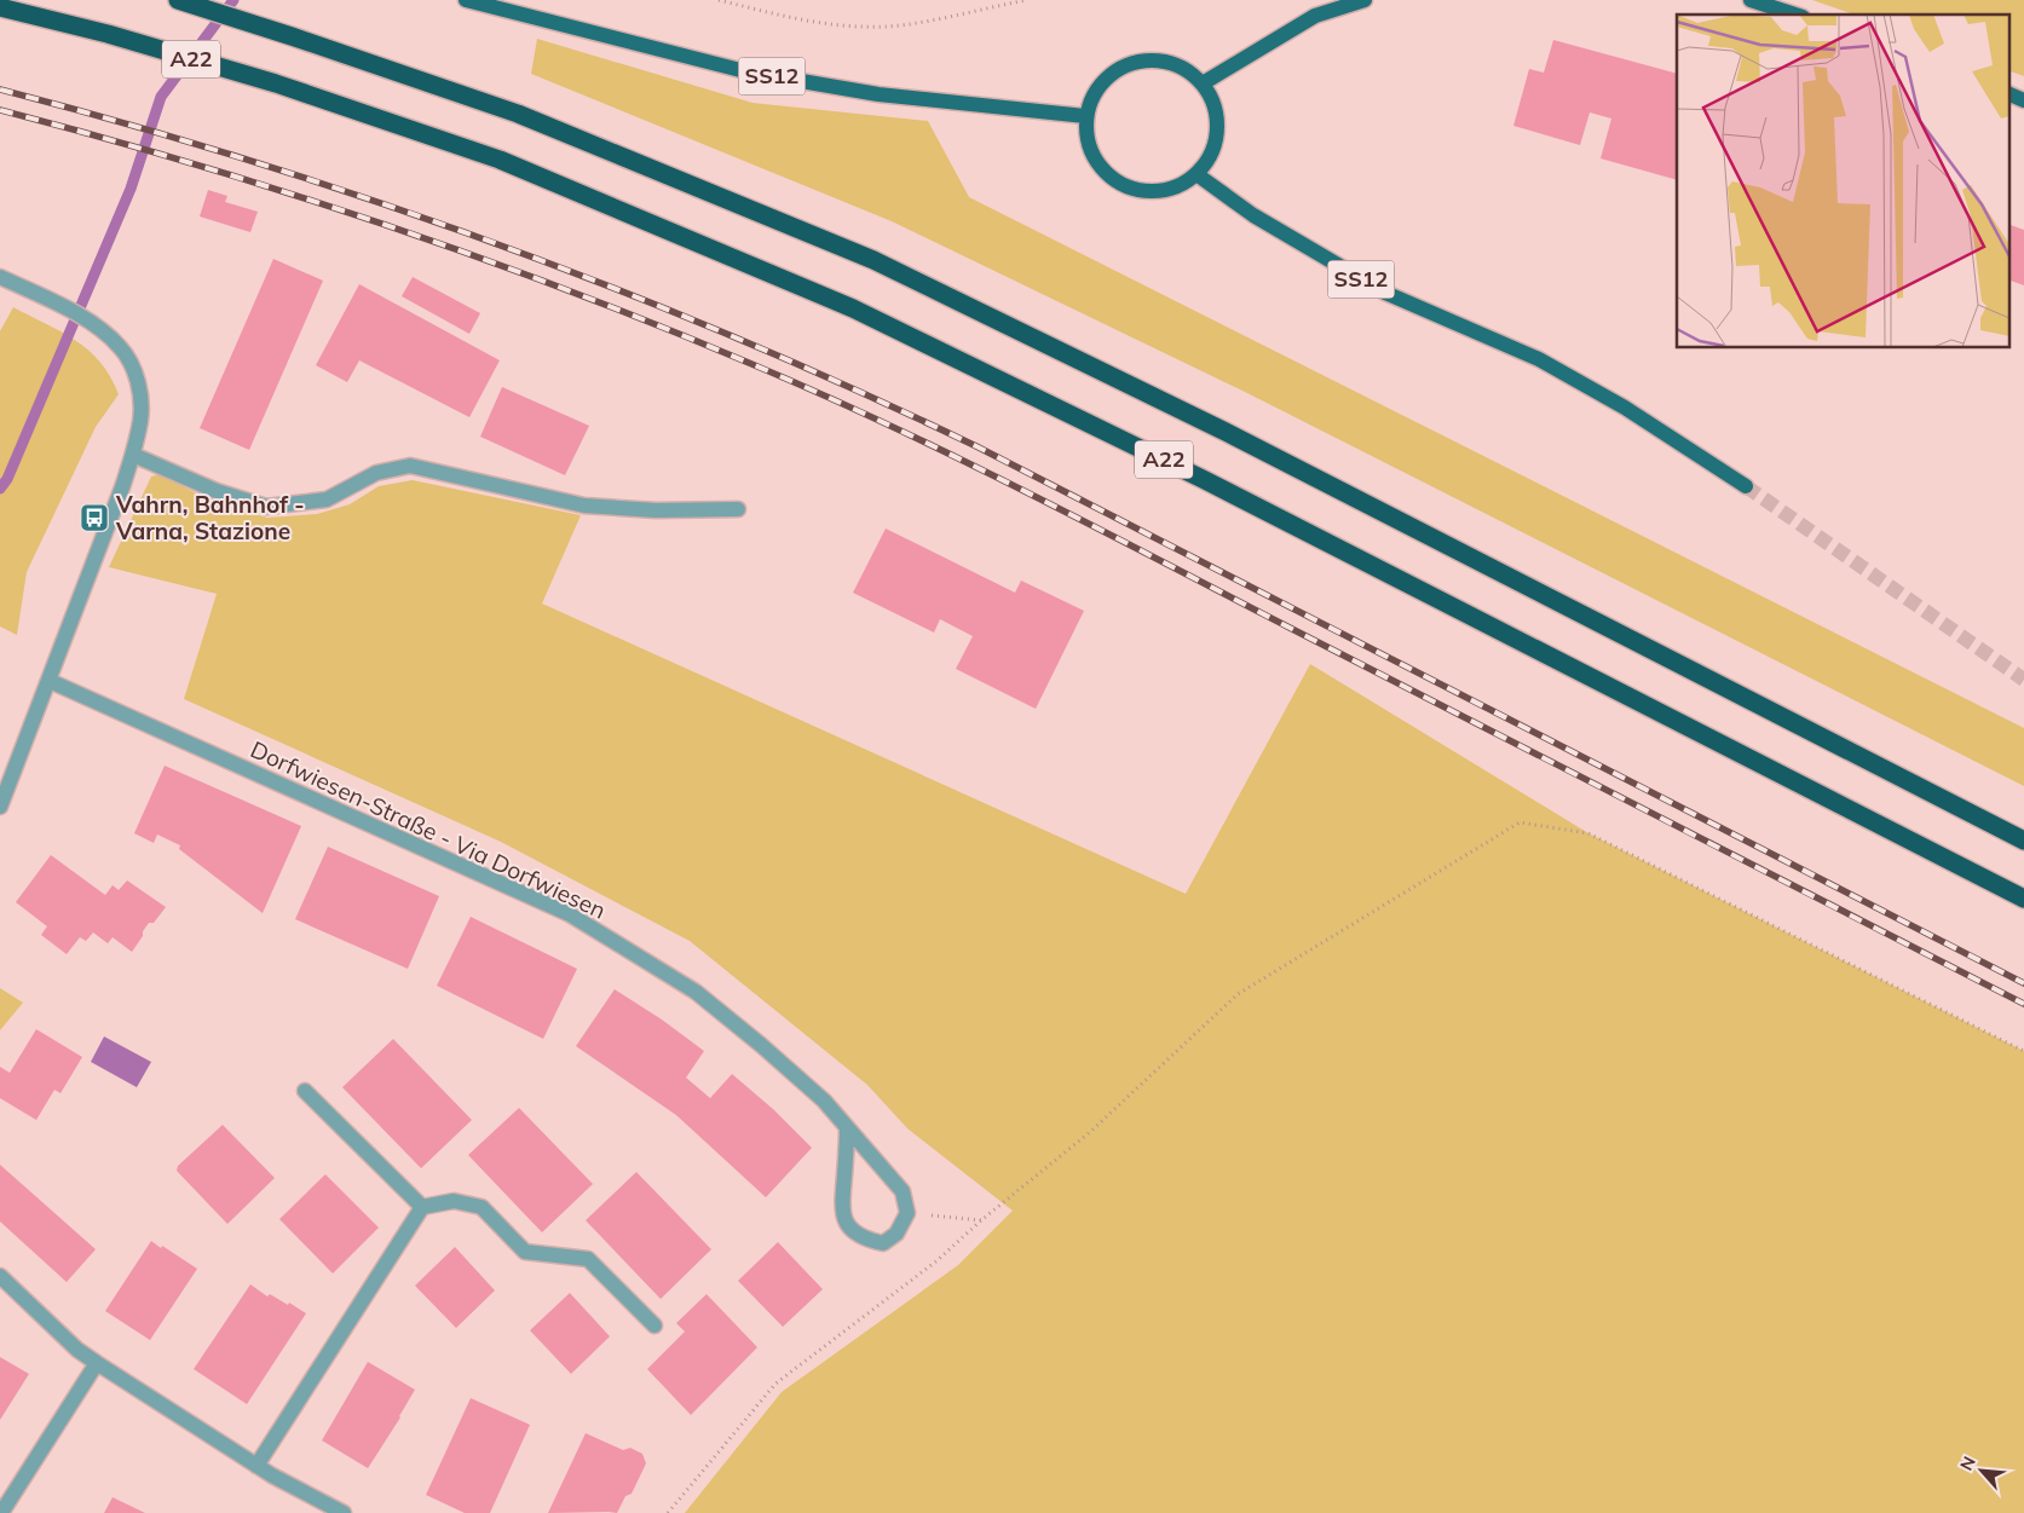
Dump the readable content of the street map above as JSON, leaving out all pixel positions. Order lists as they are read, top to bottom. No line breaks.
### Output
{"streets":{"highway":["A22"],"main road":["SS12"],"street":["Dorfwiesen-Straße - Via Dorfwiesen"]},"places":{"bus stop":["Vahrn, Bahnhof - Varna, Stazione"]},"north":"top left"}
